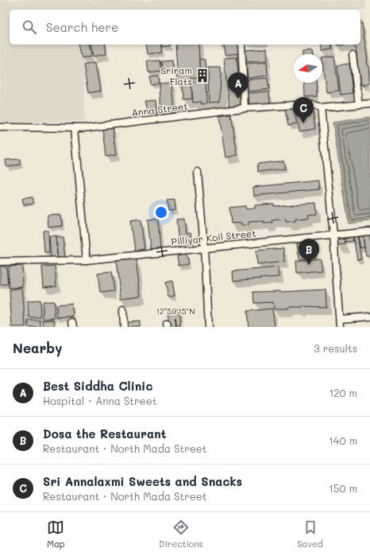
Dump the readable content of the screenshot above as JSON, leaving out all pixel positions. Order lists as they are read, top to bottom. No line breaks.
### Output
{"streets":{"street":["Anna Street","Pilliyar Koil Street"]},"places":{"building":["Sriram Flats"]},"north":"left","page":{"search":"Search here","pins":["A","C","B"],"heading":["Nearby","3 results"],"list":[{"mark":"A","name":"Best Siddha Clinic","note":"Hospital · Anna Street","value":"120 m"},{"mark":"B","name":"Dosa the Restaurant","note":"Restaurant · North Mada Street","value":"140 m"},{"mark":"C","name":"Sri Annalaxmi Sweets and Snacks","note":"Restaurant · North Mada Street","value":"150 m"}],"nav":["Map","Directions","Saved"]},"coordinates":["12°59'15\"N"]}
